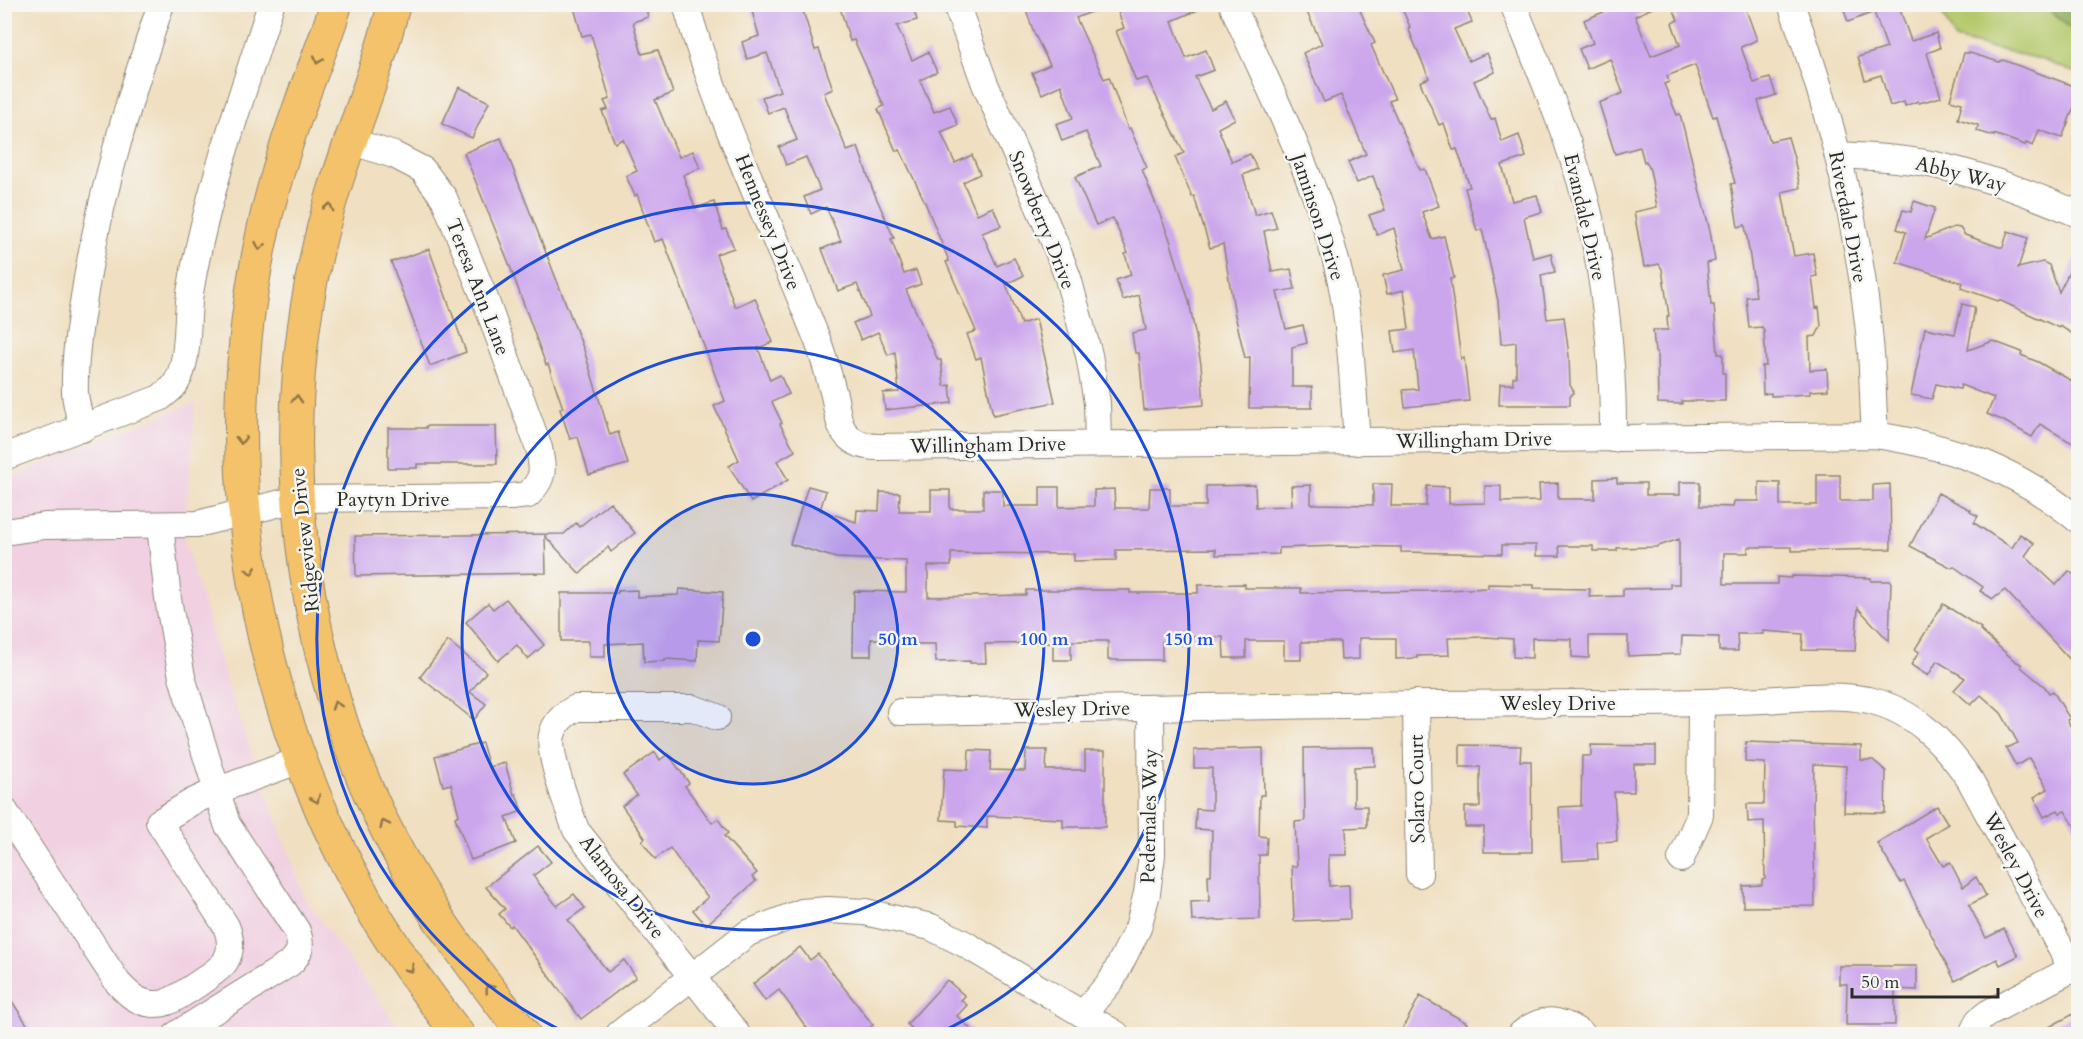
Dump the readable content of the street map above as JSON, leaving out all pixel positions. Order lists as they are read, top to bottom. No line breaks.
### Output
{"streets":{"main road":["Ridgeview Drive"],"street":["Abby Way","Jaminson Drive","Evandale Drive","Riverdale Drive","Snowberry Drive","Hennessey Drive","Teresa Ann Lane","Willingham Drive","Paytyn Drive","Wesley Drive","Solaro Court","Pedernales Way","Alamosa Drive"]},"crossings":[["Abby Way","Riverdale Drive"],["Jaminson Drive","Willingham Drive"],["Evandale Drive","Willingham Drive"],["Riverdale Drive","Willingham Drive"],["Snowberry Drive","Willingham Drive"],["Hennessey Drive","Willingham Drive"],["Teresa Ann Lane","Paytyn Drive"],["Teresa Ann Lane","Ridgeview Drive"],["Paytyn Drive","Ridgeview Drive"],["Wesley Drive","Solaro Court"],["Wesley Drive","Pedernales Way"]],"scale_bar":"50 m","rings":["50 m","100 m","150 m"]}
